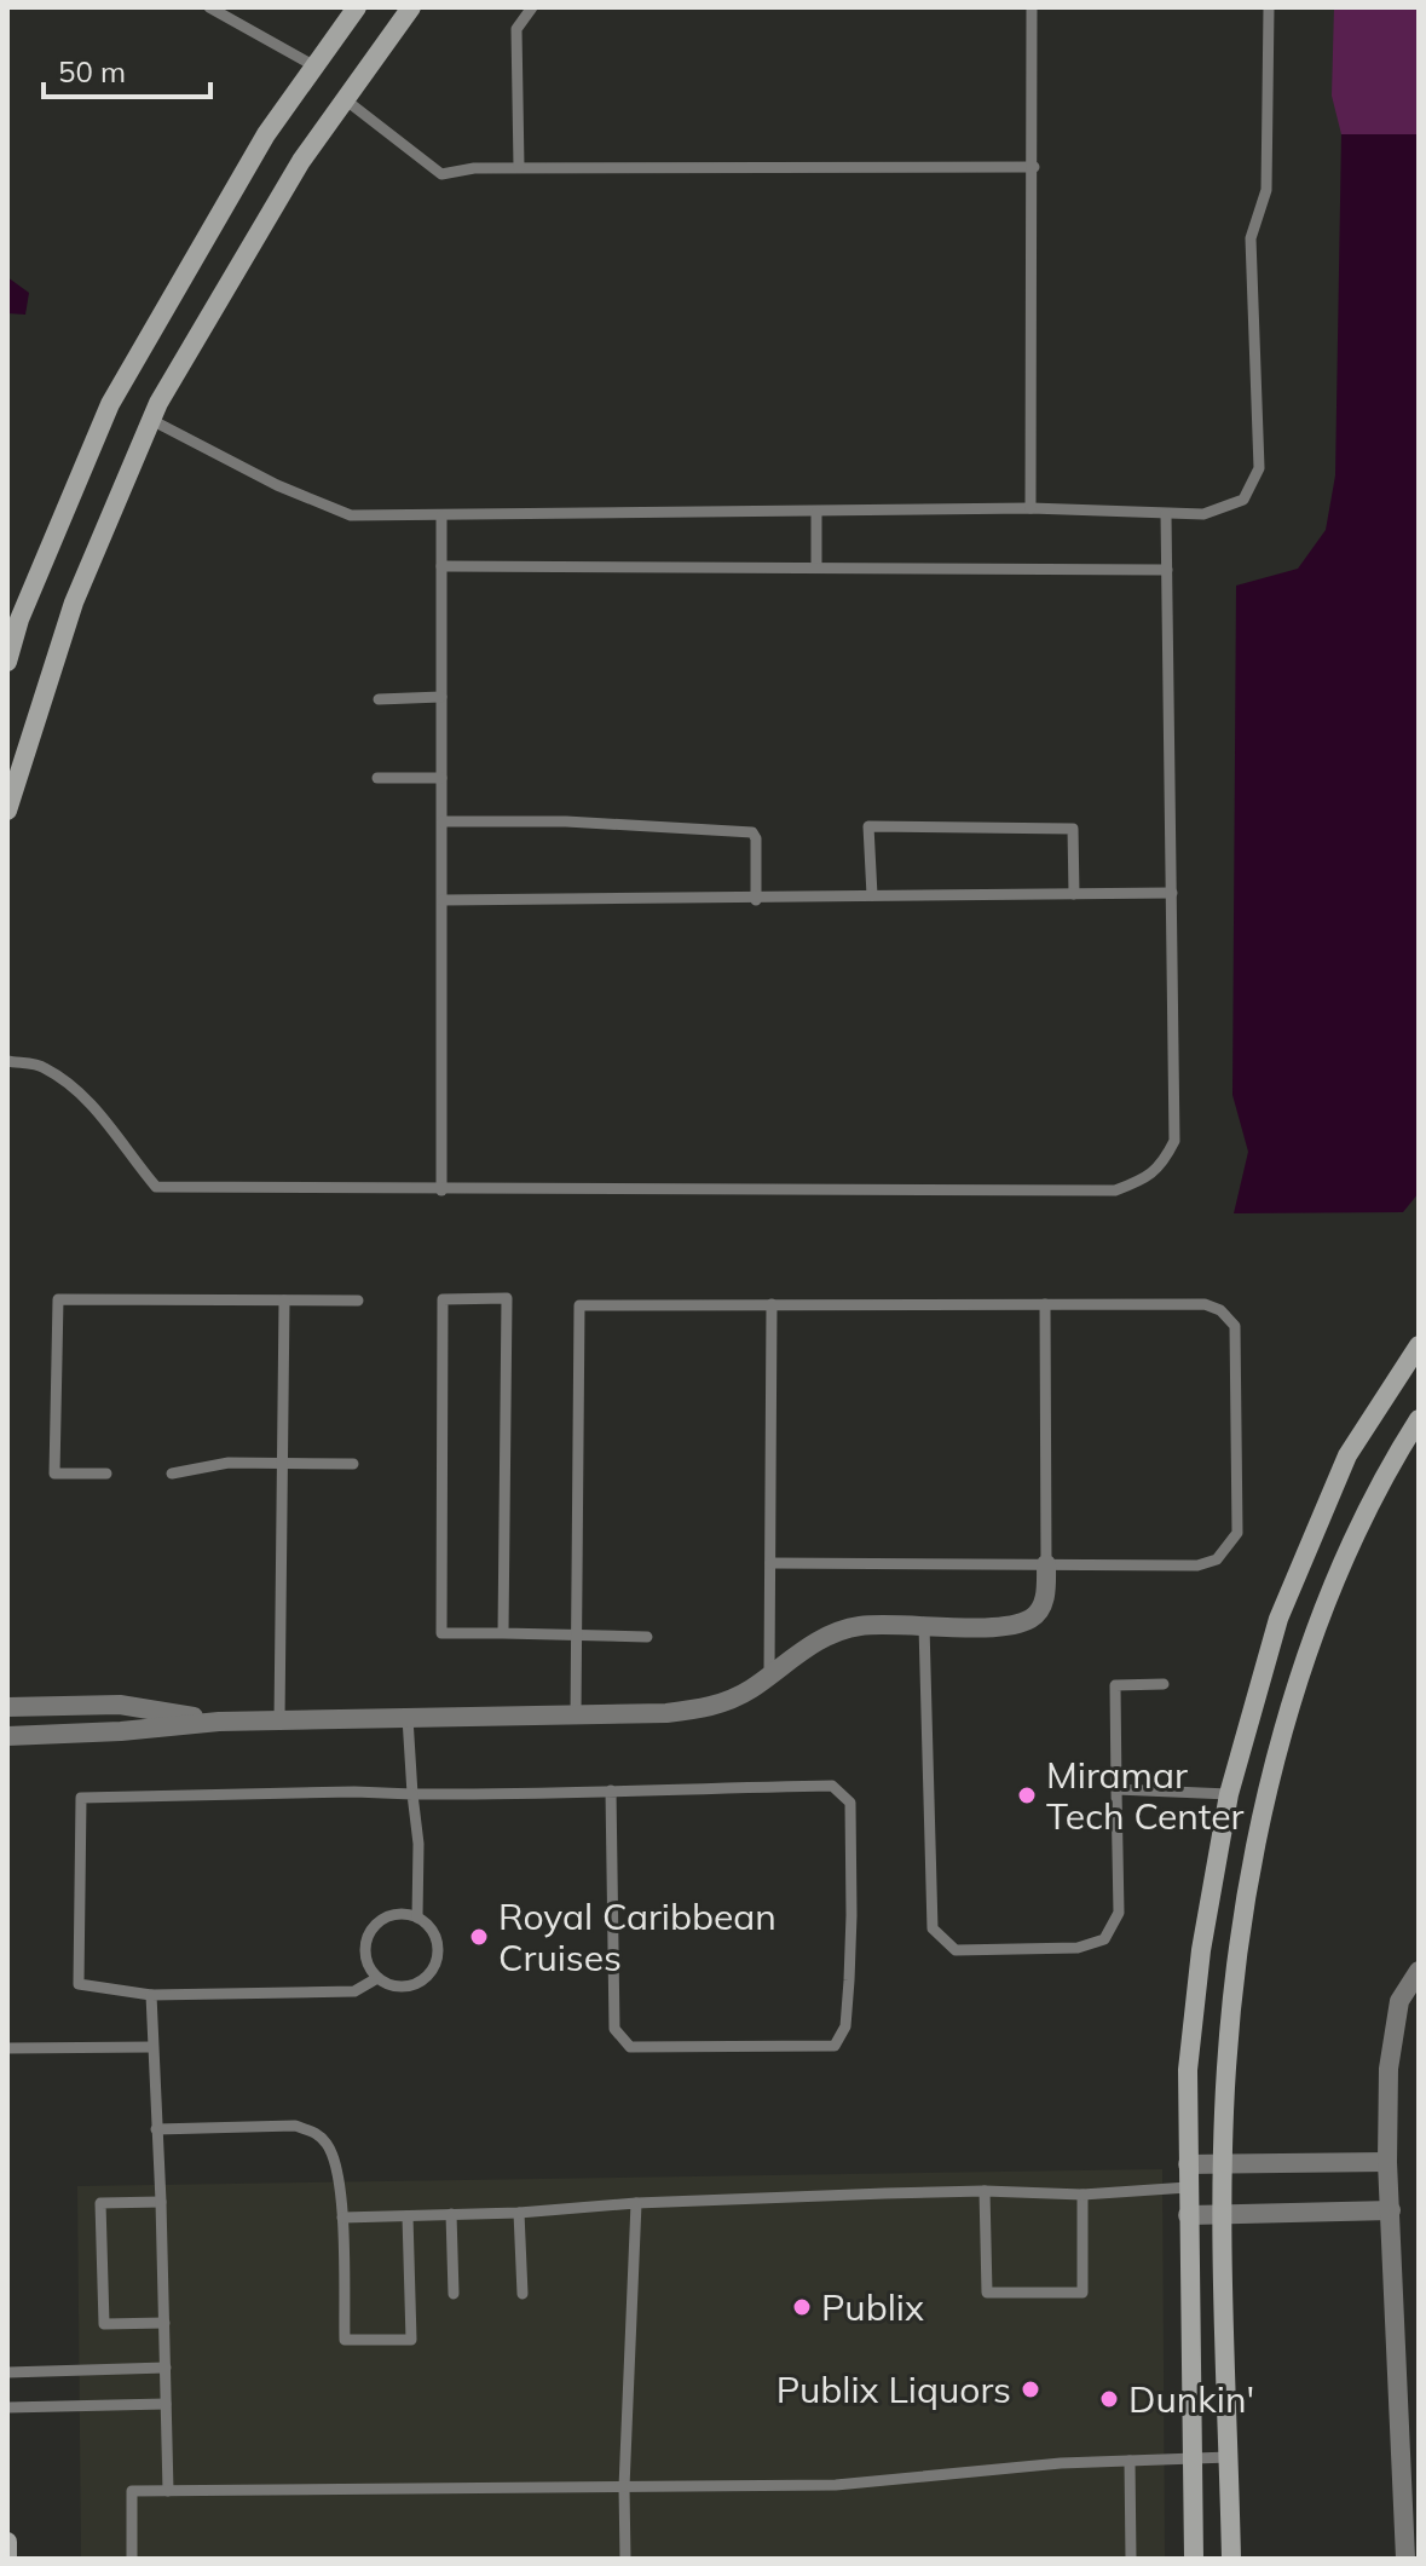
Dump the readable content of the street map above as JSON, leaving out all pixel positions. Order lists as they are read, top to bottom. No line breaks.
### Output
{"places":["Miramar Tech Center","Royal Caribbean Cruises","Publix","Publix Liquors","Dunkin'"],"scale_bar":"50 m"}
